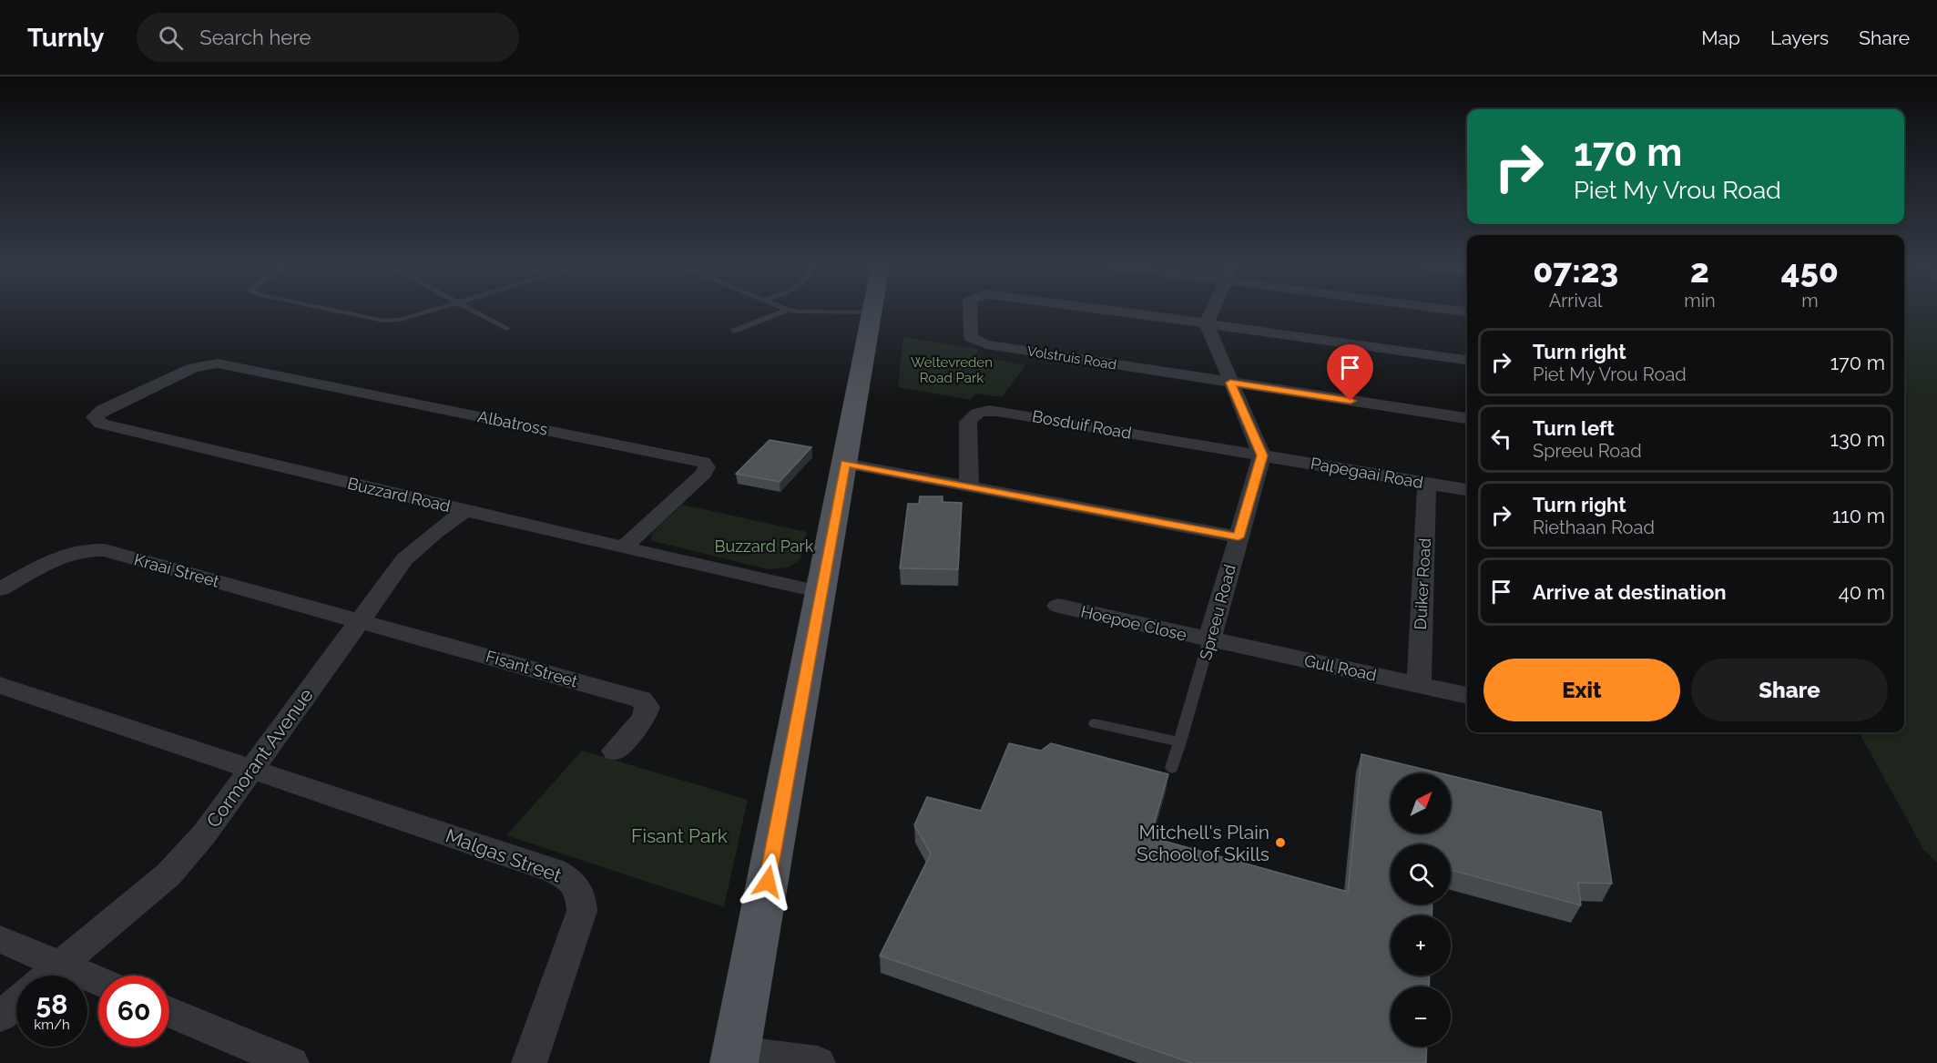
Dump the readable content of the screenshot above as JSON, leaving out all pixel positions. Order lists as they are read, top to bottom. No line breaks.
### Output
{"streets":{"street":["Volstruis Road","Albatross","Bosduif Road","Papegaai Road","Buzzard Road","Kraai Street","Duiker Road","Spreeu Road","Hoepoe Close","Gull Road","Fisant Street","Cormorant Avenue","Malgas Street"]},"crossings":[["Albatross","Buzzard Road"],["Bosduif Road","Papegaai Road"],["Bosduif Road","Spreeu Road"],["Papegaai Road","Duiker Road"],["Papegaai Road","Spreeu Road"],["Buzzard Road","Cormorant Avenue"],["Kraai Street","Fisant Street"],["Kraai Street","Cormorant Avenue"],["Duiker Road","Gull Road"],["Spreeu Road","Hoepoe Close"],["Spreeu Road","Gull Road"],["Hoepoe Close","Gull Road"],["Fisant Street","Cormorant Avenue"],["Cormorant Avenue","Malgas Street"]],"parks":["Weltevreden Road Park","Buzzard Park","Fisant Park"],"places":["Mitchell's Plain School of Skills"],"north":"top right","page":{"header":"Turnly","search":"Search here","nav":["Map","Layers","Share"],"turn":["170 m","Piet My Vrou Road"],"eta":["07:23","Arrival","2","min","450","m"],"list":[{"name":"Turn right","note":"Piet My Vrou Road","value":"170 m"},{"name":"Turn left","note":"Spreeu Road","value":"130 m"},{"name":"Turn right","note":"Riethaan Road","value":"110 m"},{"name":"Arrive at destination","value":"40 m"}],"buttons":["Exit","Share"],"map_buttons":["+","−"],"speed":"58 km/h","limit":"60"}}
